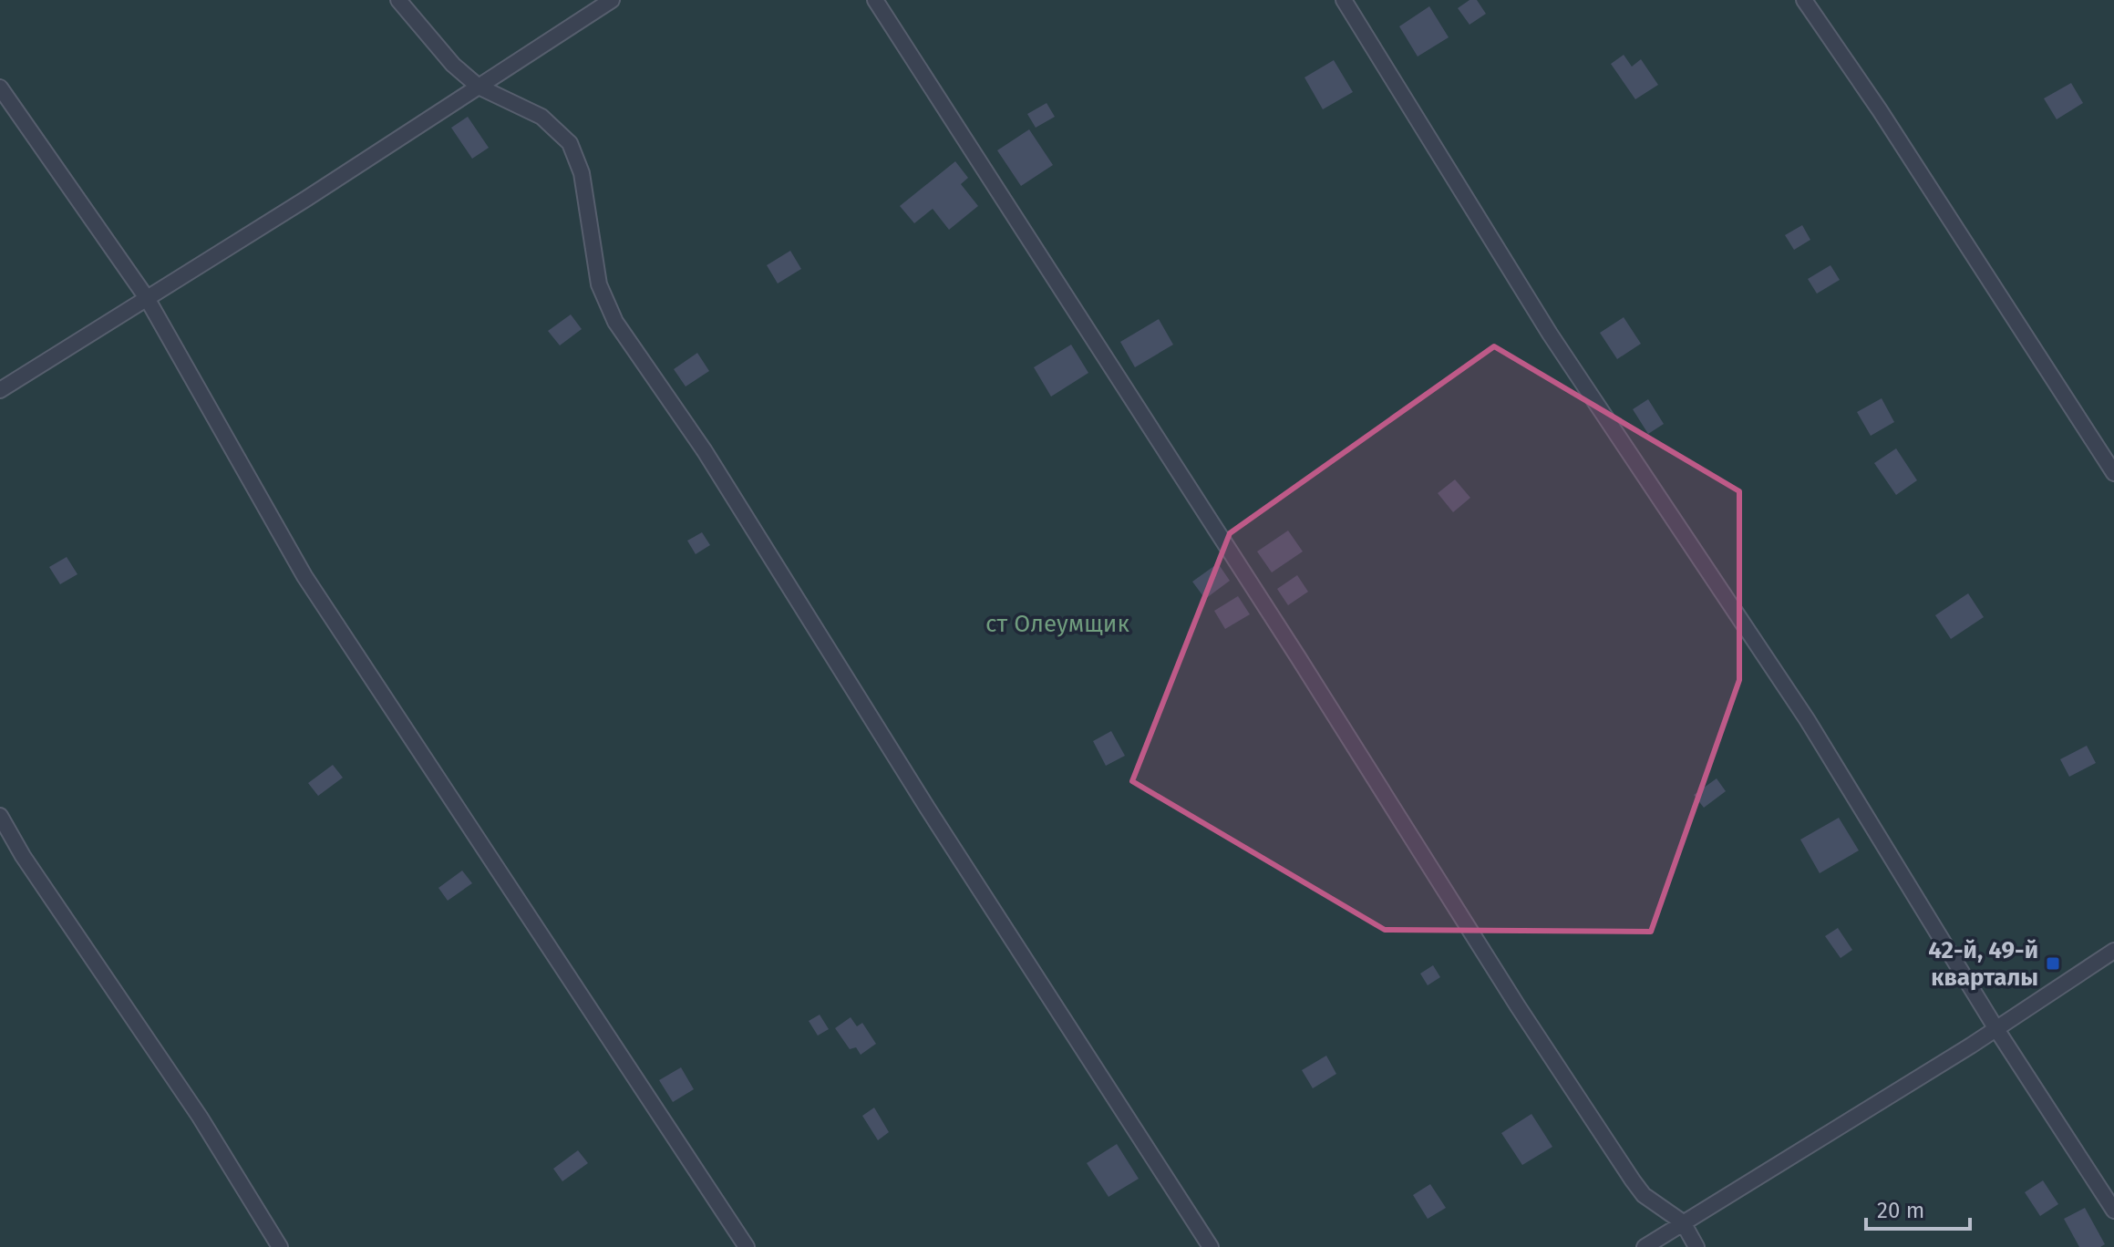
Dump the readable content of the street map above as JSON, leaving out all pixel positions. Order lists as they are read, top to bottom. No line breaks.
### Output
{"parks":["ст Олеумщик"],"places":{"transit":["42-й, 49-й кварталы"]},"scale_bar":"20 m"}
